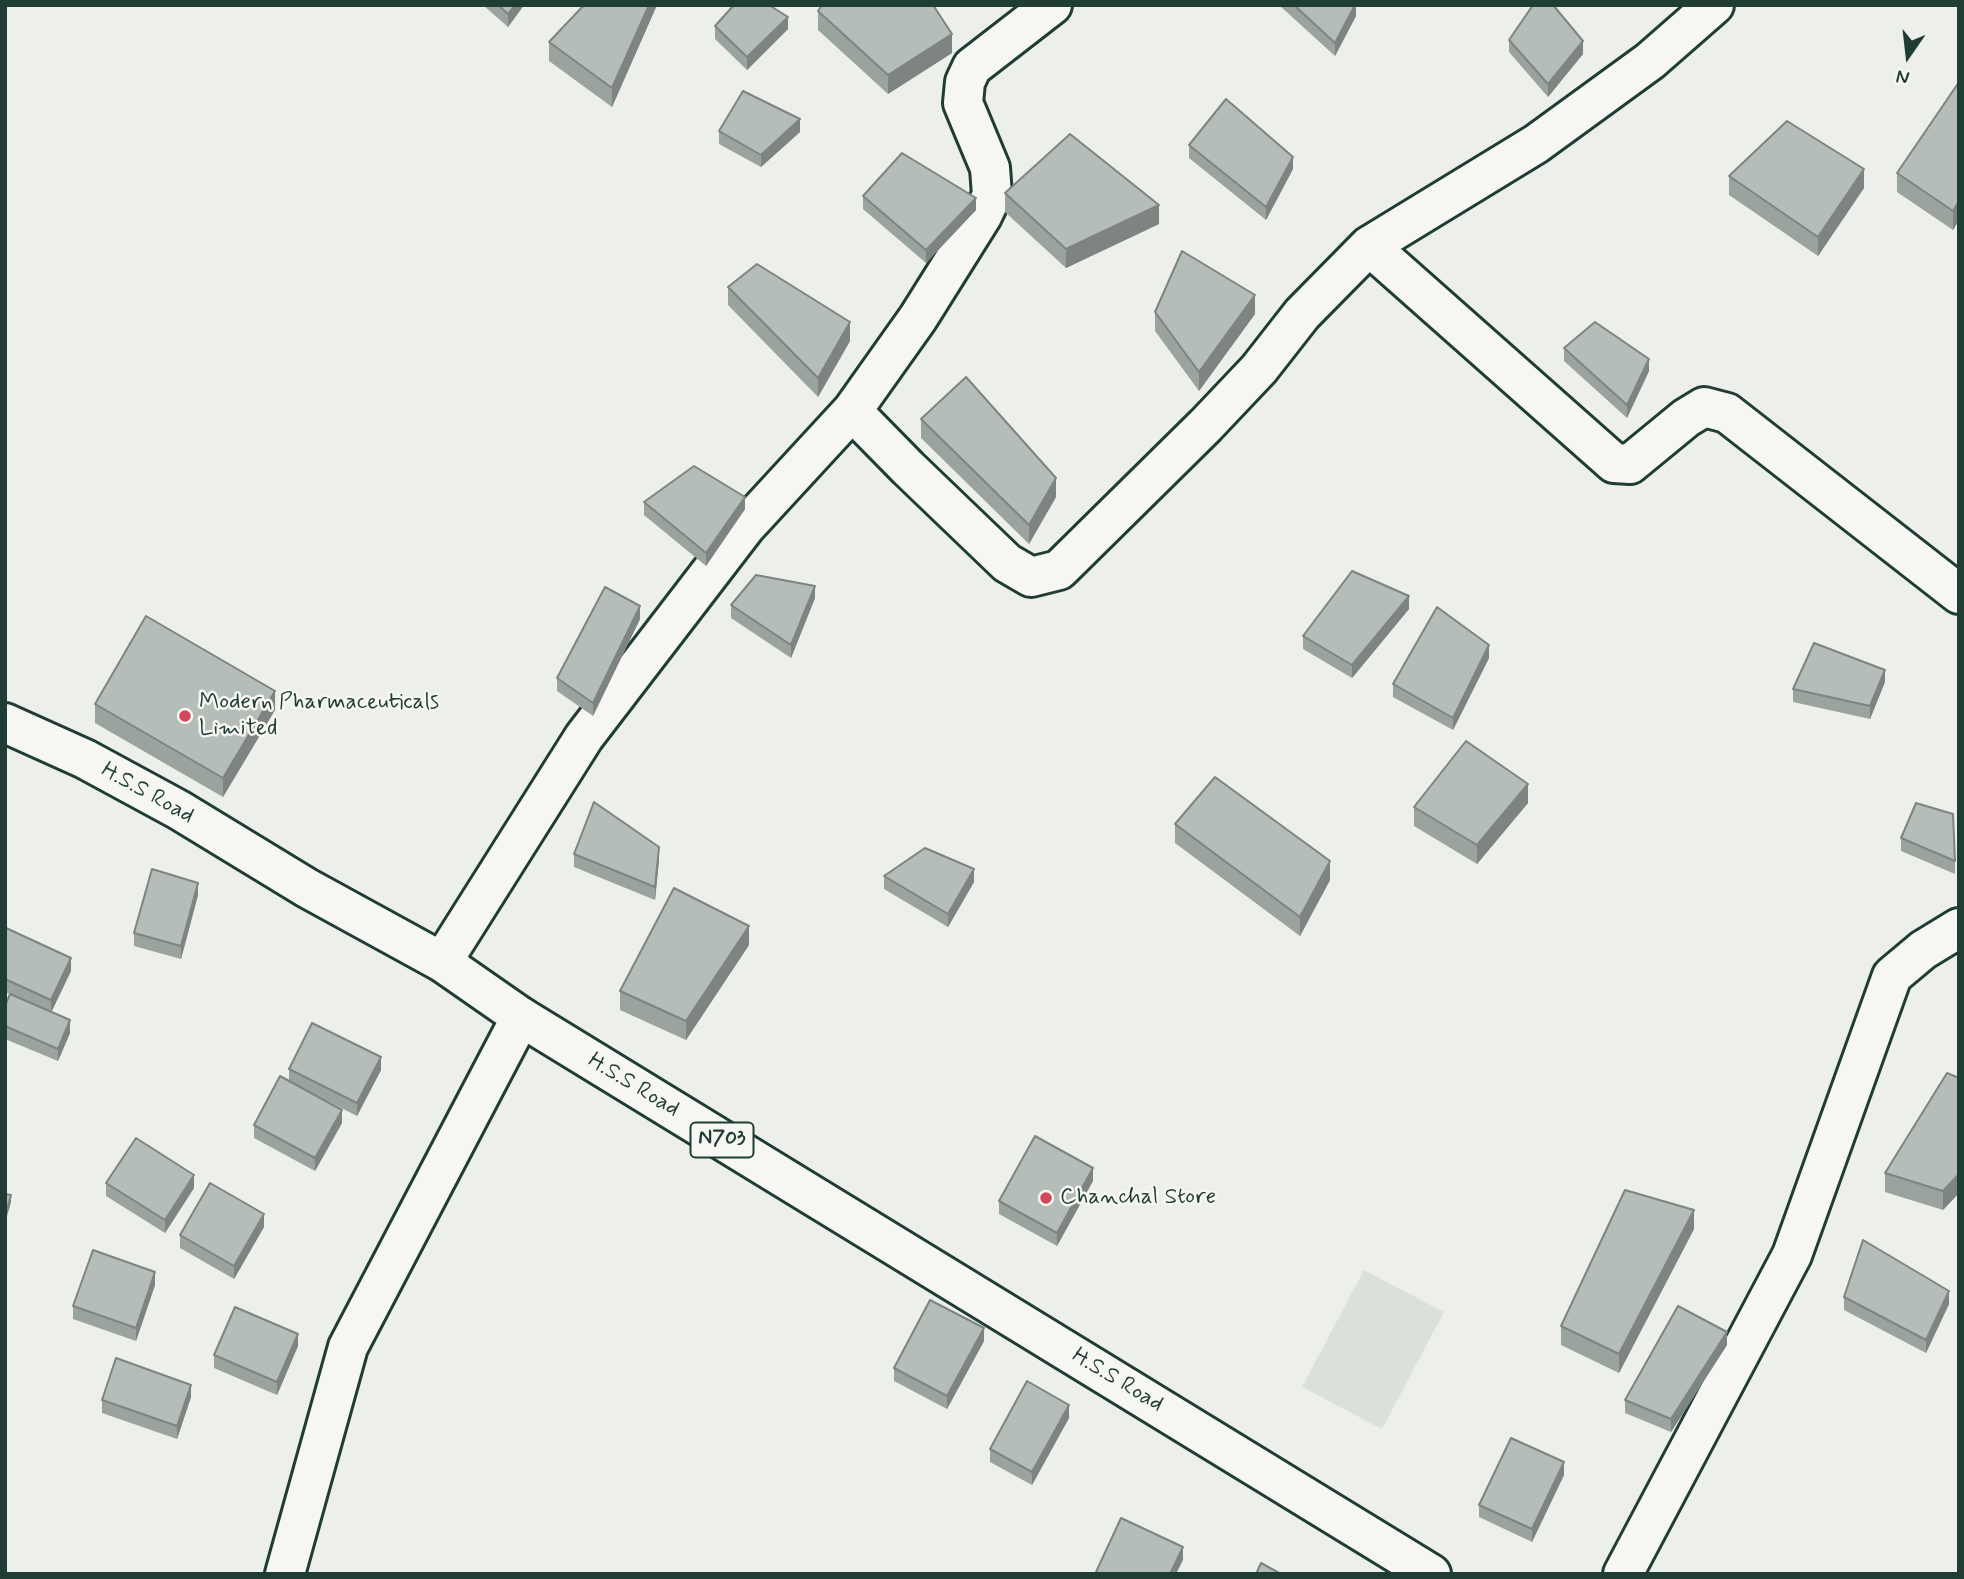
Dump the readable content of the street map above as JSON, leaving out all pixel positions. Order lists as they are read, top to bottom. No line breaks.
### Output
{"streets":{"main road":["H.S.S Road","N703"]},"places":["Modern Pharmaceuticals Limited","Chanchal Store"],"north":"bottom"}
